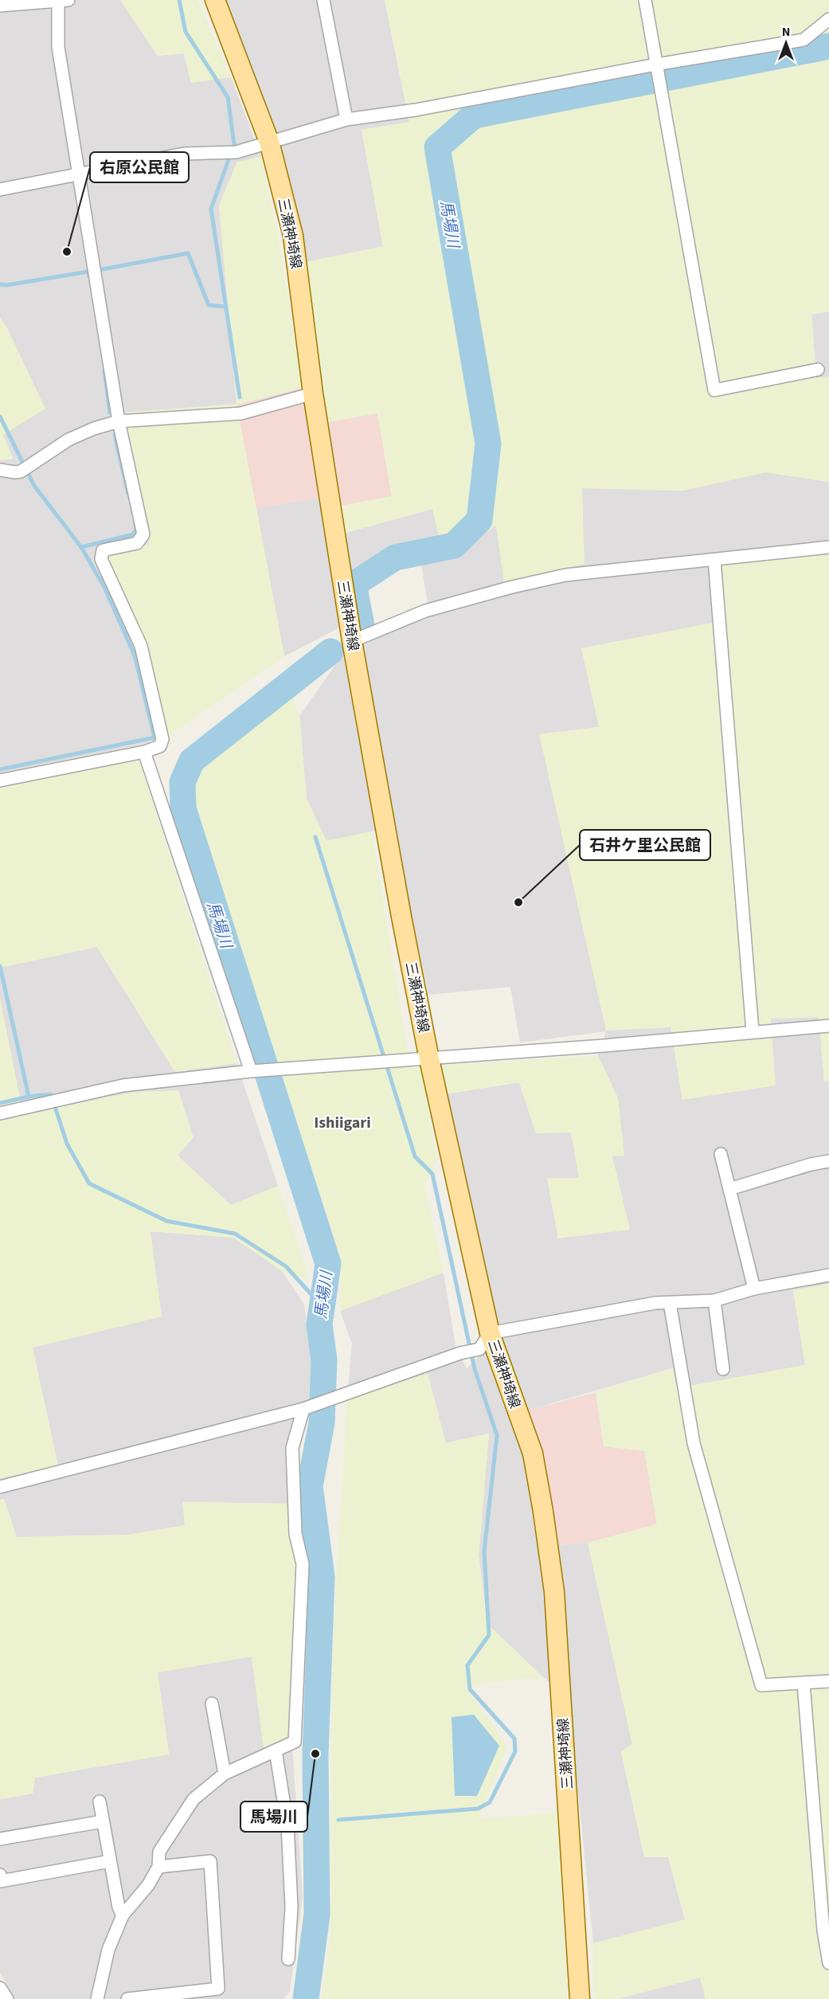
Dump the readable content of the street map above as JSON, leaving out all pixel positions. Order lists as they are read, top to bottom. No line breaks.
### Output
{"streets":{"main road":["三瀬神埼線"]},"districts":["Ishiigari"],"water":["馬場川"],"places":["右原公民館","石井ケ里公民館","馬場川"],"north":"top"}
